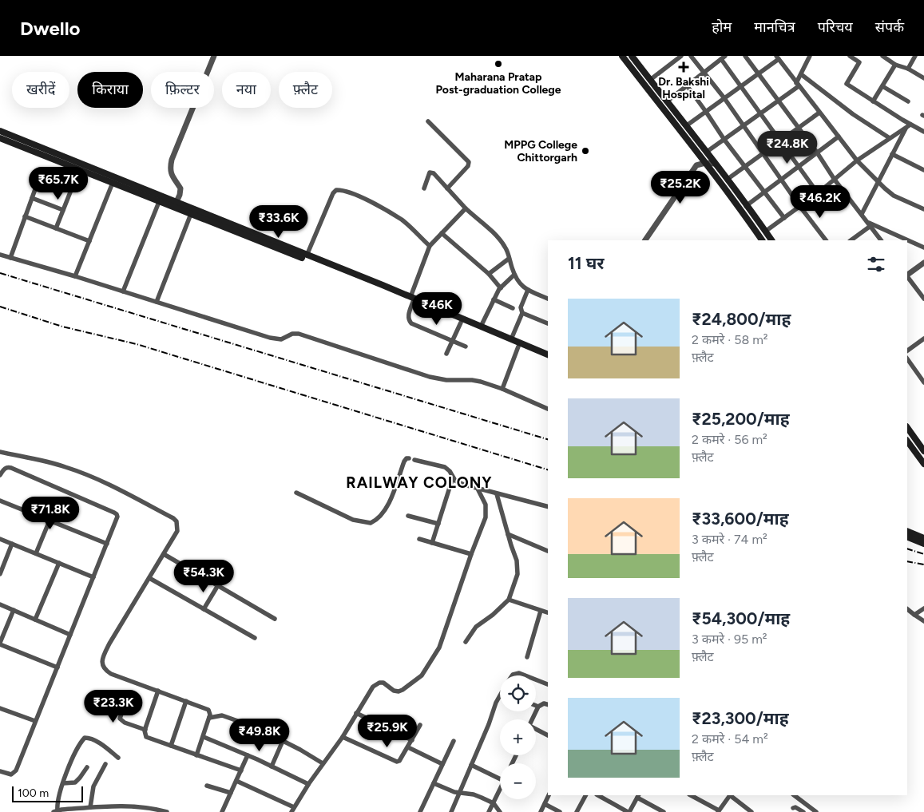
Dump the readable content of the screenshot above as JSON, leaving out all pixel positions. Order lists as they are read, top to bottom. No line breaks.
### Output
{"districts":["RAILWAY COLONY"],"places":{"other":["Maharana Pratap Post-graduation College","MPPG College Chittorgarh"],"health":["Dr. Bakshi Hospital"]},"scale_bar":"100 m","page":{"header":"Dwello","nav":["होम","मानचित्र","परिचय","संपर्क"],"chip":["खरीदें","किराया","फ़िल्टर","नया","फ़्लैट"],"price":["₹24.8K","₹65.7K","₹25.2K","₹46.2K","₹33.6K","₹46K","₹71.8K","₹54.3K","₹23.3K","₹25.9K","₹49.8K"],"heading":"11 घर","list":[{"name":"₹24,800/माह","note":"2 कमरे · 58 m² · फ़्लैट"},{"name":"₹25,200/माह","note":"2 कमरे · 56 m² · फ़्लैट"},{"name":"₹33,600/माह","note":"3 कमरे · 74 m² · फ़्लैट"},{"name":"₹54,300/माह","note":"3 कमरे · 95 m² · फ़्लैट"},{"name":"₹23,300/माह","note":"2 कमरे · 54 m² · फ़्लैट"}],"map_buttons":["+","−"],"scale":"100 m"}}
